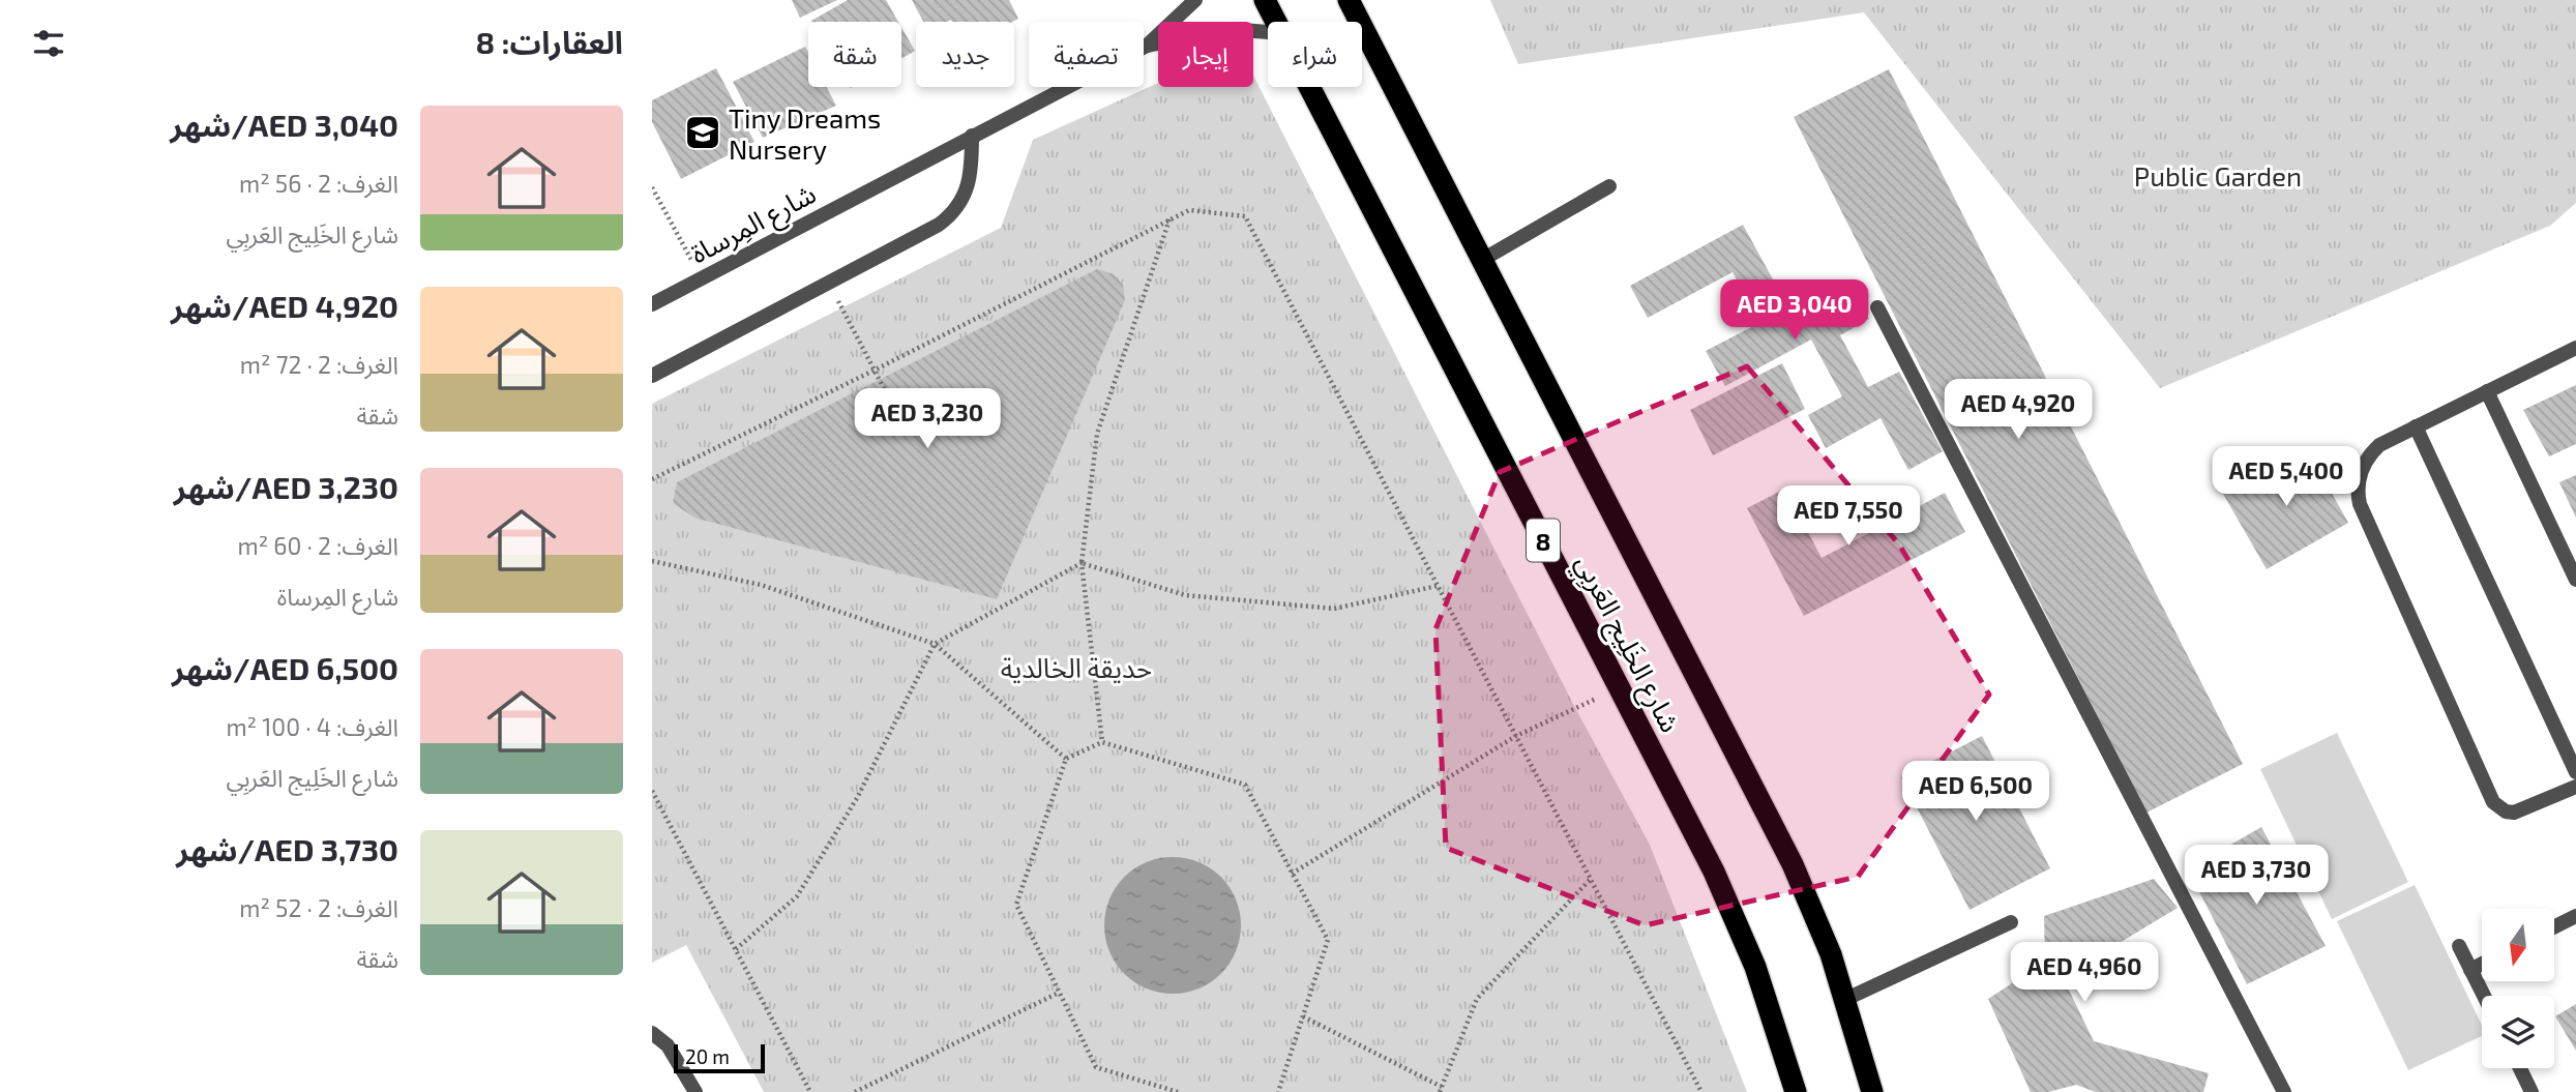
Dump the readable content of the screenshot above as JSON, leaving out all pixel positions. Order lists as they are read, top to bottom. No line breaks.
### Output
{"streets":{"highway":["8","شارع الخَلِيج العَربِي"],"street":["شارع المِرساة"]},"parks":["Public Garden","حديقة الخالدية"],"places":{"school or university":["Tiny Dreams Nursery"]},"scale_bar":"20 m","north":"bottom","page":{"heading":"العقارات: 8","chip":["شراء","إيجار","تصفية","جديد","شقة"],"list":[{"name":"AED 3,040/شهر","note":"الغرف: 2 · 56 m² · شارع الخَلِيج العَربِي"},{"name":"AED 4,920/شهر","note":"الغرف: 2 · 72 m² · شقة"},{"name":"AED 3,230/شهر","note":"الغرف: 2 · 60 m² · شارع المِرساة"},{"name":"AED 6,500/شهر","note":"الغرف: 4 · 100 m² · شارع الخَلِيج العَربِي"},{"name":"AED 3,730/شهر","note":"الغرف: 2 · 52 m² · شقة"}],"price":["AED 3,040","AED 4,920","AED 3,230","AED 5,400","AED 7,550","AED 6,500","AED 3,730","AED 4,960"],"scale":"20 m"}}
